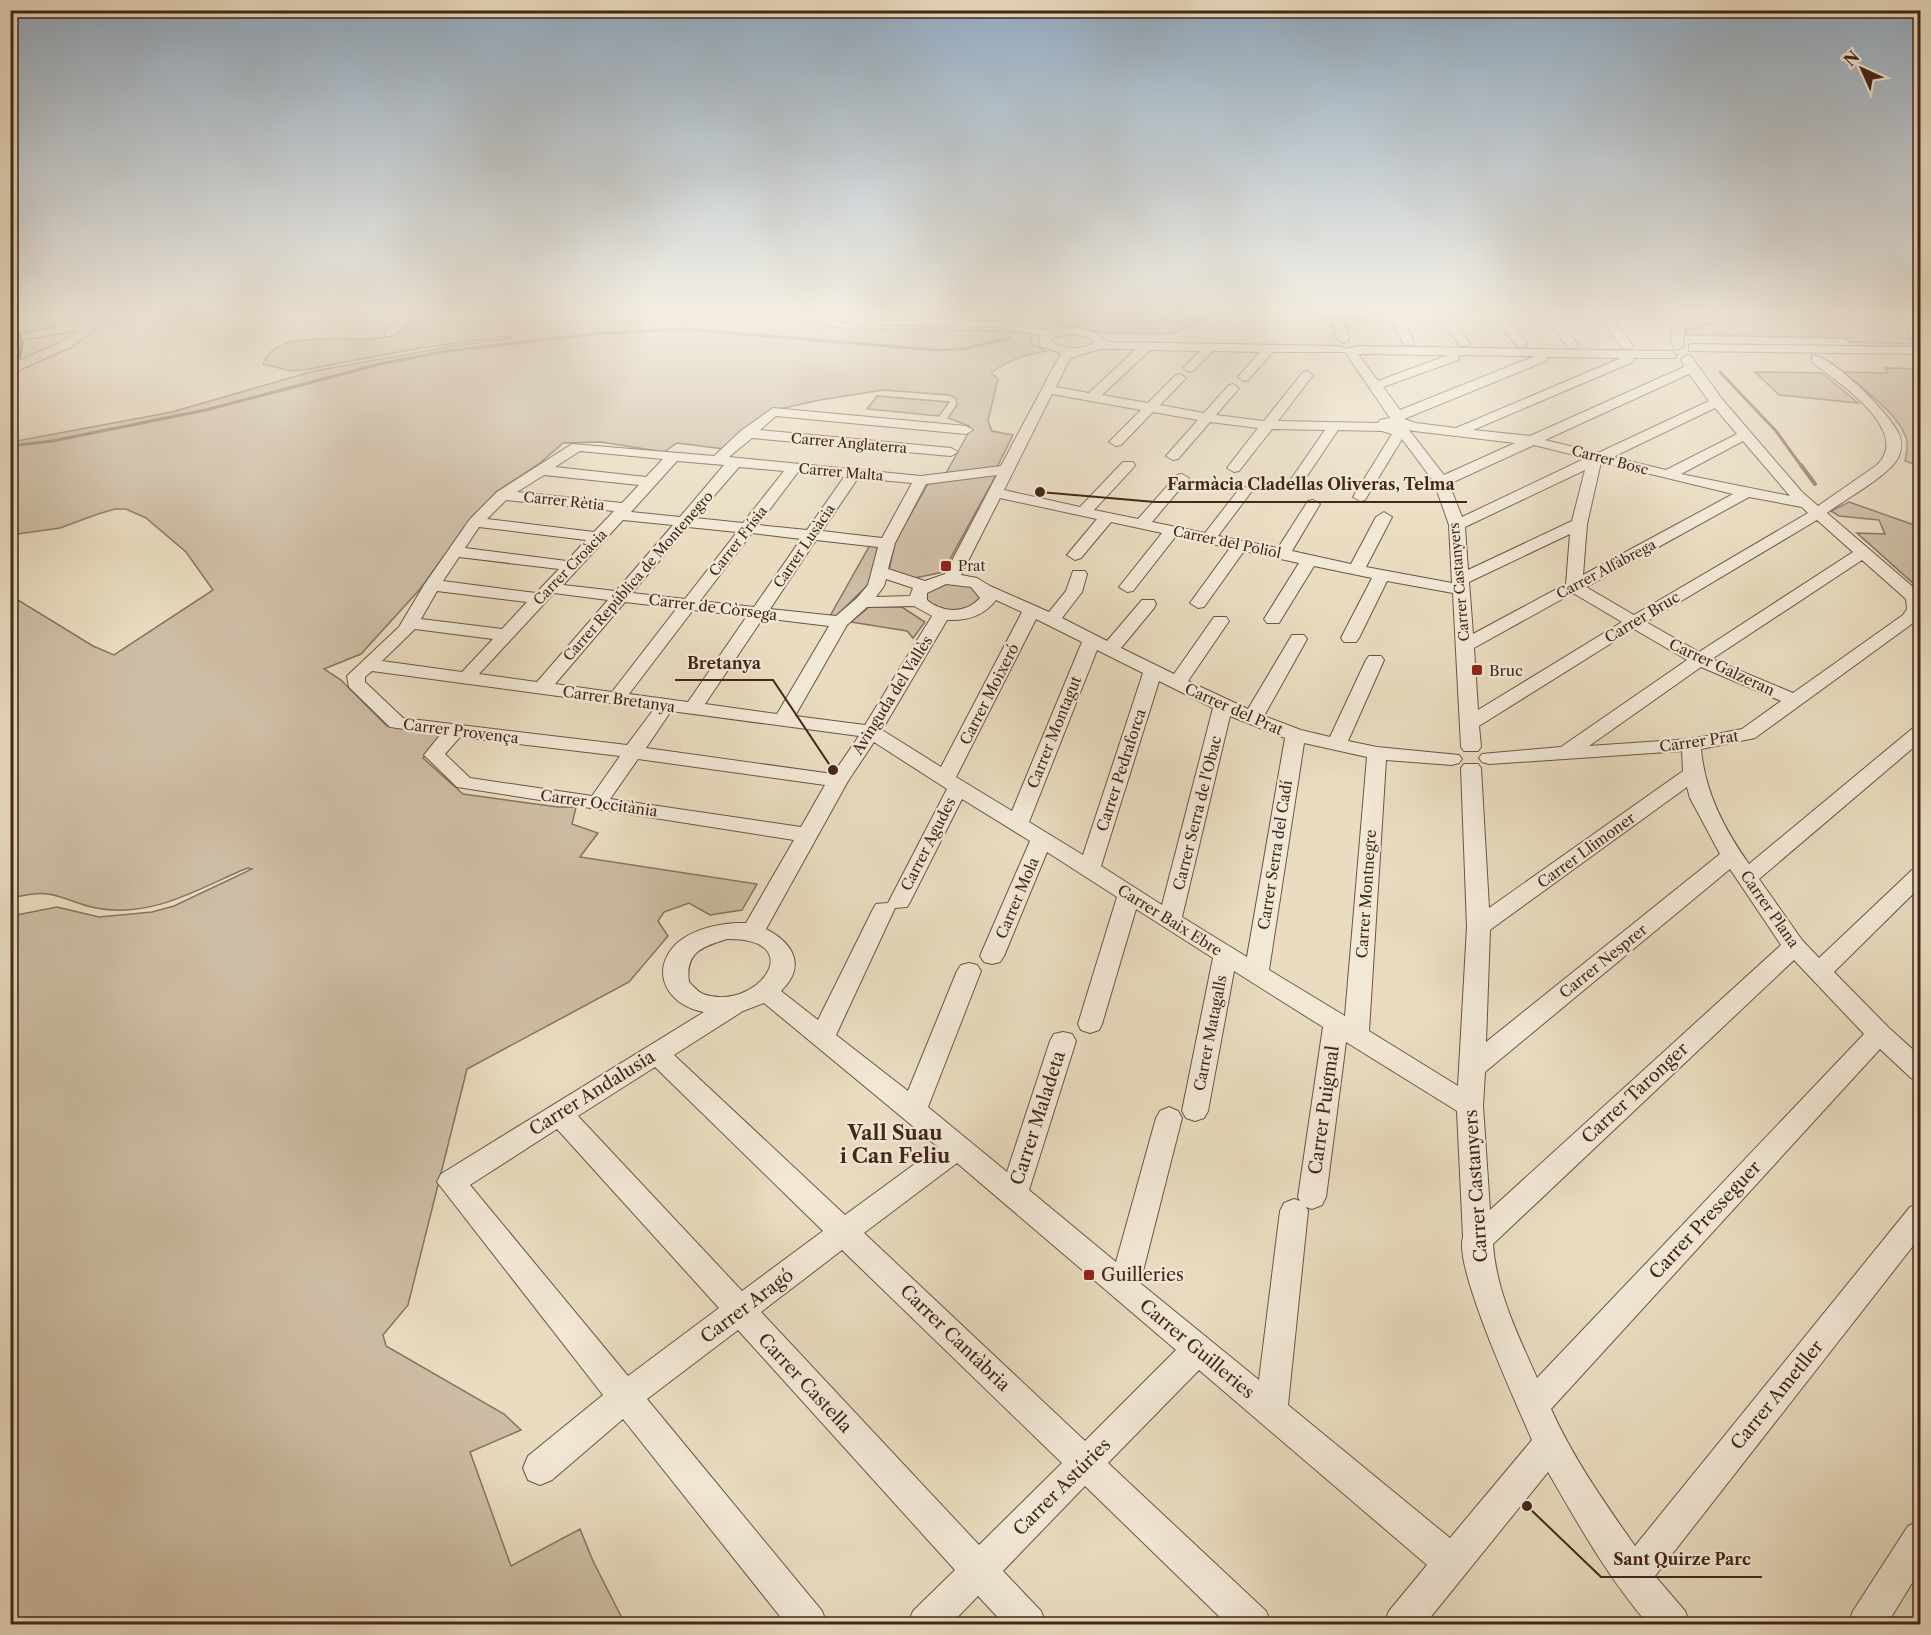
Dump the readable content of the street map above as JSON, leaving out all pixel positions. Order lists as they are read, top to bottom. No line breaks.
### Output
{"streets":{"street":["Carrer Anglaterra","Carrer Bosc","Carrer Malta","Carrer Rètia","Carrer Frísia","Carrer del Poliol","Carrer Lusàcia","Carrer Croàcia","Carrer Alfàbrega","Carrer República de Montenegro","Carrer Castanyers","Carrer de Còrsega","Carrer Bruc","Carrer Galzeran","Carrer Moixeró","Avinguda del Vallès","Carrer Bretanya","Carrer del Prat","Carrer Provença","Carrer Montagut","Carrer Prat","Carrer Pedraforca","Carrer Occitània","Carrer Serra de l'Obac","Carrer Agudes","Carrer Llimoner","Carrer Serra del Cadí","Carrer Montnegre","Carrer Mola","Carrer Plana","Carrer Baix Ebre","Carrer Nesprer","Carrer Matagalls","Carrer Andalusia","Carrer Taronger","Carrer Puigmal","Carrer Maladeta","Carrer Presseguer","Carrer Aragó","Carrer Cantàbria","Carrer Guilleries","Carrer Castella","Carrer Ametller","Carrer Astúries"]},"crossings":[["Carrer Anglaterra","Carrer Malta"],["Carrer Bosc","Carrer Alfàbrega"],["Carrer Bosc","Carrer Castanyers"],["Carrer Bosc","Carrer Bruc"],["Carrer Malta","Carrer Frísia"],["Carrer Malta","Carrer Lusàcia"],["Carrer Malta","Carrer Croàcia"],["Carrer Malta","Carrer República de Montenegro"],["Carrer Malta","Carrer Provença"],["Carrer Rètia","Carrer Frísia"],["Carrer Rètia","Carrer Lusàcia"],["Carrer Rètia","Carrer Croàcia"],["Carrer Rètia","Carrer República de Montenegro"],["Carrer Rètia","Carrer Provença"],["Carrer Frísia","Carrer de Còrsega"],["Carrer Frísia","Carrer Bretanya"],["Carrer del Poliol","Carrer Castanyers"],["Carrer Lusàcia","Carrer de Còrsega"],["Carrer Lusàcia","Carrer Bretanya"],["Carrer Croàcia","Carrer de Còrsega"],["Carrer Croàcia","Carrer Bretanya"],["Carrer Alfàbrega","Carrer Castanyers"],["Carrer Alfàbrega","Carrer Galzeran"],["Carrer República de Montenegro","Carrer de Còrsega"],["Carrer República de Montenegro","Carrer Bretanya"],["Carrer Castanyers","Carrer Bruc"],["Carrer Castanyers","Carrer del Prat"],["Carrer Castanyers","Carrer Prat"],["Carrer Castanyers","Carrer Llimoner"],["Carrer Castanyers","Carrer Baix Ebre"],["Carrer Castanyers","Carrer Nesprer"],["Carrer Castanyers","Carrer Taronger"],["Carrer Castanyers","Carrer Presseguer"],["Carrer Castanyers","Carrer Ametller"],["Carrer de Còrsega","Carrer Provença"],["Carrer Bruc","Carrer Galzeran"],["Carrer Galzeran","Carrer Prat"],["Carrer Moixeró","Carrer del Prat"],["Carrer Moixeró","Carrer Agudes"],["Carrer Moixeró","Carrer Baix Ebre"],["Avinguda del Vallès","Carrer Bretanya"],["Avinguda del Vallès","Carrer del Prat"],["Avinguda del Vallès","Carrer Provença"],["Avinguda del Vallès","Carrer Occitània"],["Avinguda del Vallès","Carrer Baix Ebre"],["Avinguda del Vallès","Carrer Andalusia"],["Avinguda del Vallès","Carrer Guilleries"],["Carrer Bretanya","Carrer Provença"],["Carrer Bretanya","Carrer Baix Ebre"],["Carrer del Prat","Carrer Montagut"],["Carrer del Prat","Carrer Prat"],["Carrer del Prat","Carrer Pedraforca"],["Carrer del Prat","Carrer Serra de l'Obac"],["Carrer del Prat","Carrer Serra del Cadí"],["Carrer del Prat","Carrer Montnegre"],["Carrer Provença","Carrer Occitània"],["Carrer Montagut","Carrer Baix Ebre"],["Carrer Prat","Carrer Plana"],["Carrer Pedraforca","Carrer Baix Ebre"],["Carrer Serra de l'Obac","Carrer Baix Ebre"],["Carrer Agudes","Carrer Baix Ebre"],["Carrer Agudes","Carrer Guilleries"],["Carrer Llimoner","Carrer Plana"],["Carrer Serra del Cadí","Carrer Baix Ebre"],["Carrer Montnegre","Carrer Baix Ebre"],["Carrer Montnegre","Carrer Puigmal"],["Carrer Mola","Carrer Baix Ebre"],["Carrer Plana","Carrer Nesprer"],["Carrer Plana","Carrer Taronger"],["Carrer Plana","Carrer Presseguer"],["Carrer Baix Ebre","Carrer Matagalls"],["Carrer Baix Ebre","Carrer Puigmal"],["Carrer Matagalls","Carrer Guilleries"],["Carrer Andalusia","Carrer Aragó"],["Carrer Andalusia","Carrer Cantàbria"],["Carrer Andalusia","Carrer Guilleries"],["Carrer Andalusia","Carrer Castella"],["Carrer Puigmal","Carrer Guilleries"],["Carrer Maladeta","Carrer Guilleries"],["Carrer Aragó","Carrer Cantàbria"],["Carrer Aragó","Carrer Guilleries"],["Carrer Aragó","Carrer Castella"],["Carrer Cantàbria","Carrer Astúries"],["Carrer Guilleries","Carrer Astúries"],["Carrer Castella","Carrer Astúries"]],"districts":["Vall Suau i Can Feliu"],"places":{"other":["Farmàcia Cladellas Oliveras, Telma","Bretanya","Sant Quirze Parc"],"transit":["Prat","Bruc","Guilleries"]},"north":"top left"}
